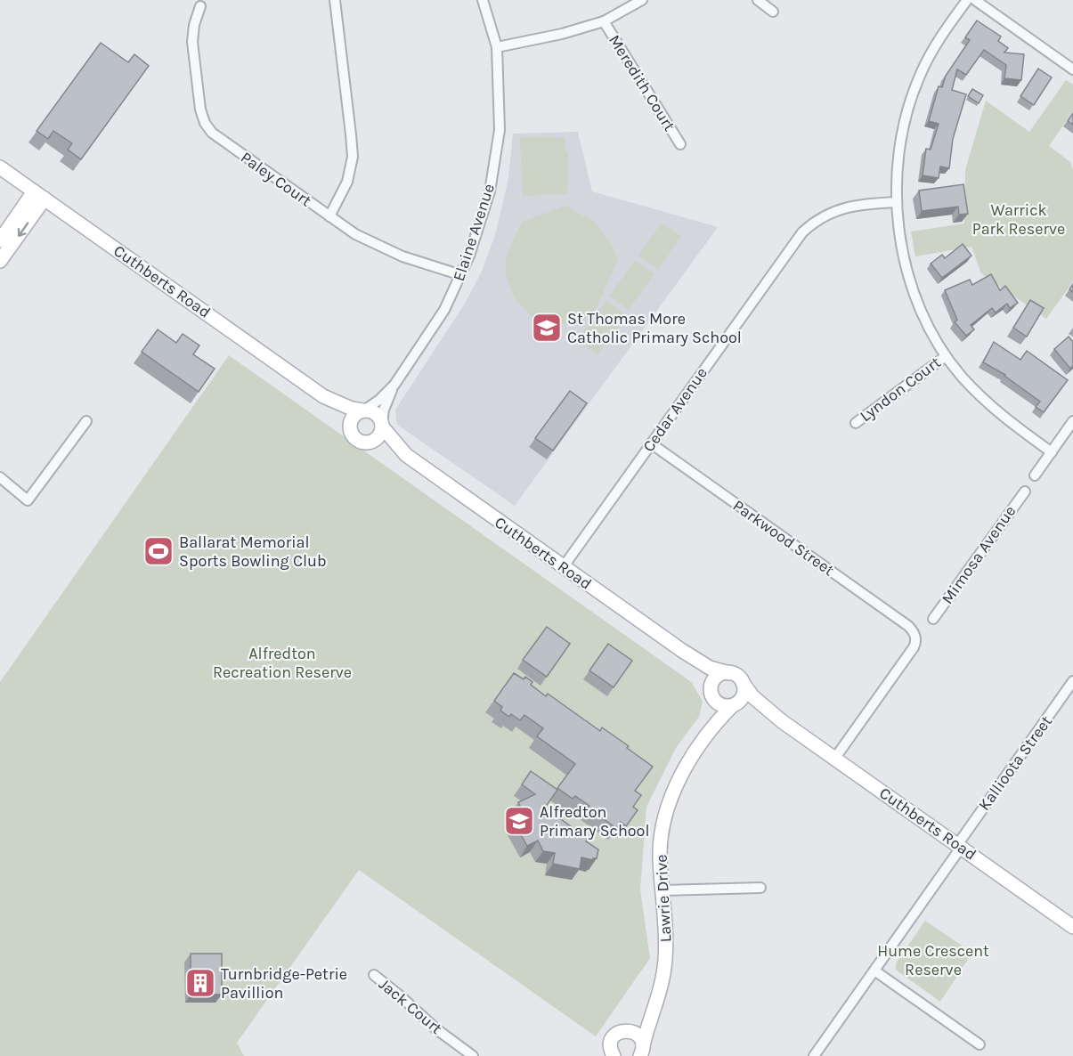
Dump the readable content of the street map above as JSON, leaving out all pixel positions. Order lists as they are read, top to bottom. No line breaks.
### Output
{"streets":{"street":["Meredith Court","Paley Court","Elaine Avenue","Cuthberts Road","Lyndon Court","Cedar Avenue","Parkwood Street","Mimosa Avenue","Kallioota Street","Lawrie Drive","Jack Court"]},"crossings":[["Paley Court","Elaine Avenue"],["Elaine Avenue","Cuthberts Road"],["Cuthberts Road","Cedar Avenue"],["Cuthberts Road","Parkwood Street"],["Cuthberts Road","Kallioota Street"],["Cuthberts Road","Lawrie Drive"],["Cedar Avenue","Parkwood Street"]],"parks":["Warrick Park Reserve","Alfredton Recreation Reserve","Hume Crescent Reserve"],"places":{"school or university":["St Thomas More Catholic Primary School","Alfredton Primary School"],"sports":["Ballarat Memorial Sports Bowling Club"],"building":["Turnbridge-Petrie Pavillion"]}}
